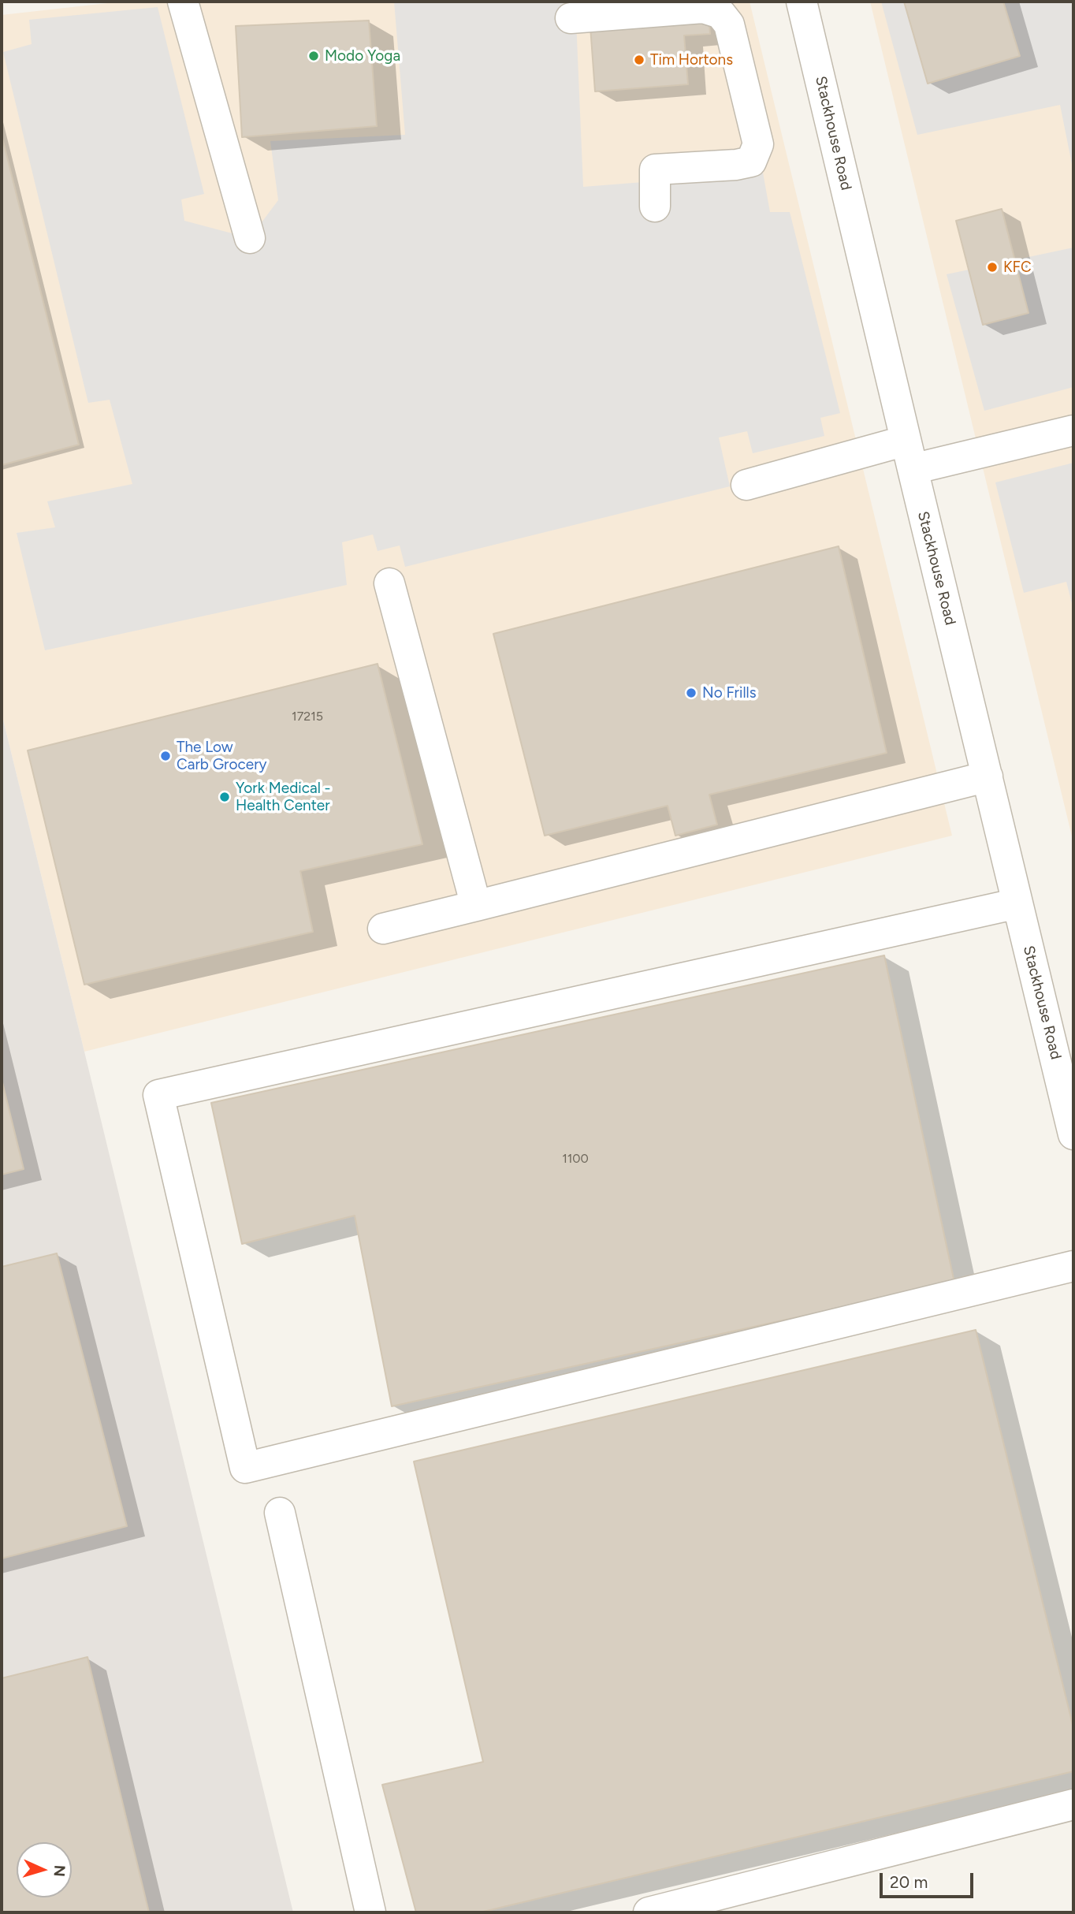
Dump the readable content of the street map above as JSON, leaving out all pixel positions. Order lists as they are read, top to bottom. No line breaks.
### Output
{"streets":{"street":["Stackhouse Road"]},"places":["Modo Yoga","Tim Hortons","KFC","No Frills","The Low Carb Grocery","York Medical - Health Center"],"house_numbers":["17215","1100"],"scale_bar":"20 m","north":"right"}
